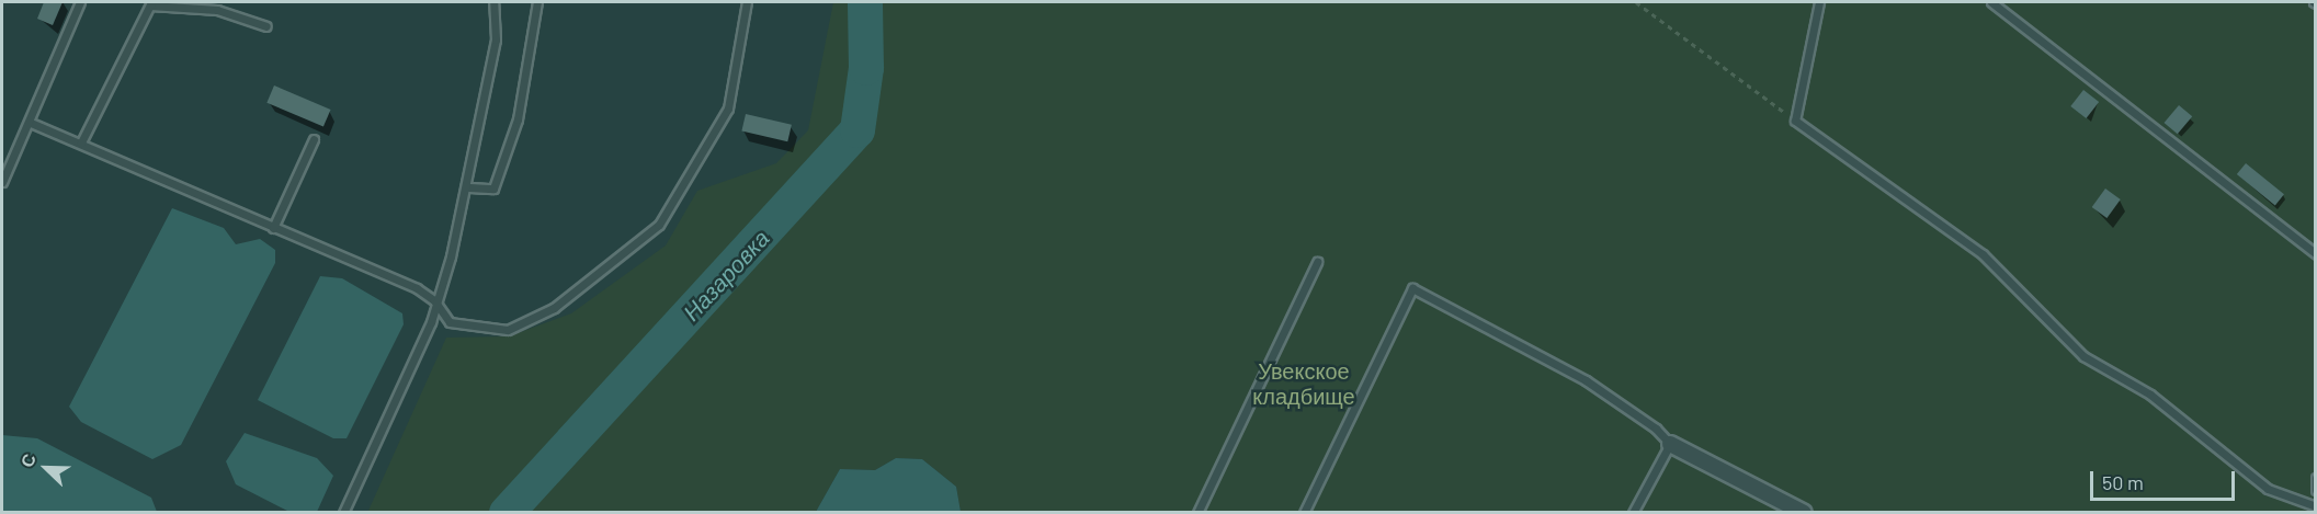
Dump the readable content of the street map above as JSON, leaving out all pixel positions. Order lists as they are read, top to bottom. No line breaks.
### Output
{"water":["Назаровка"],"parks":["Увекское кладбище"],"scale_bar":"50 m","north":"top left"}
